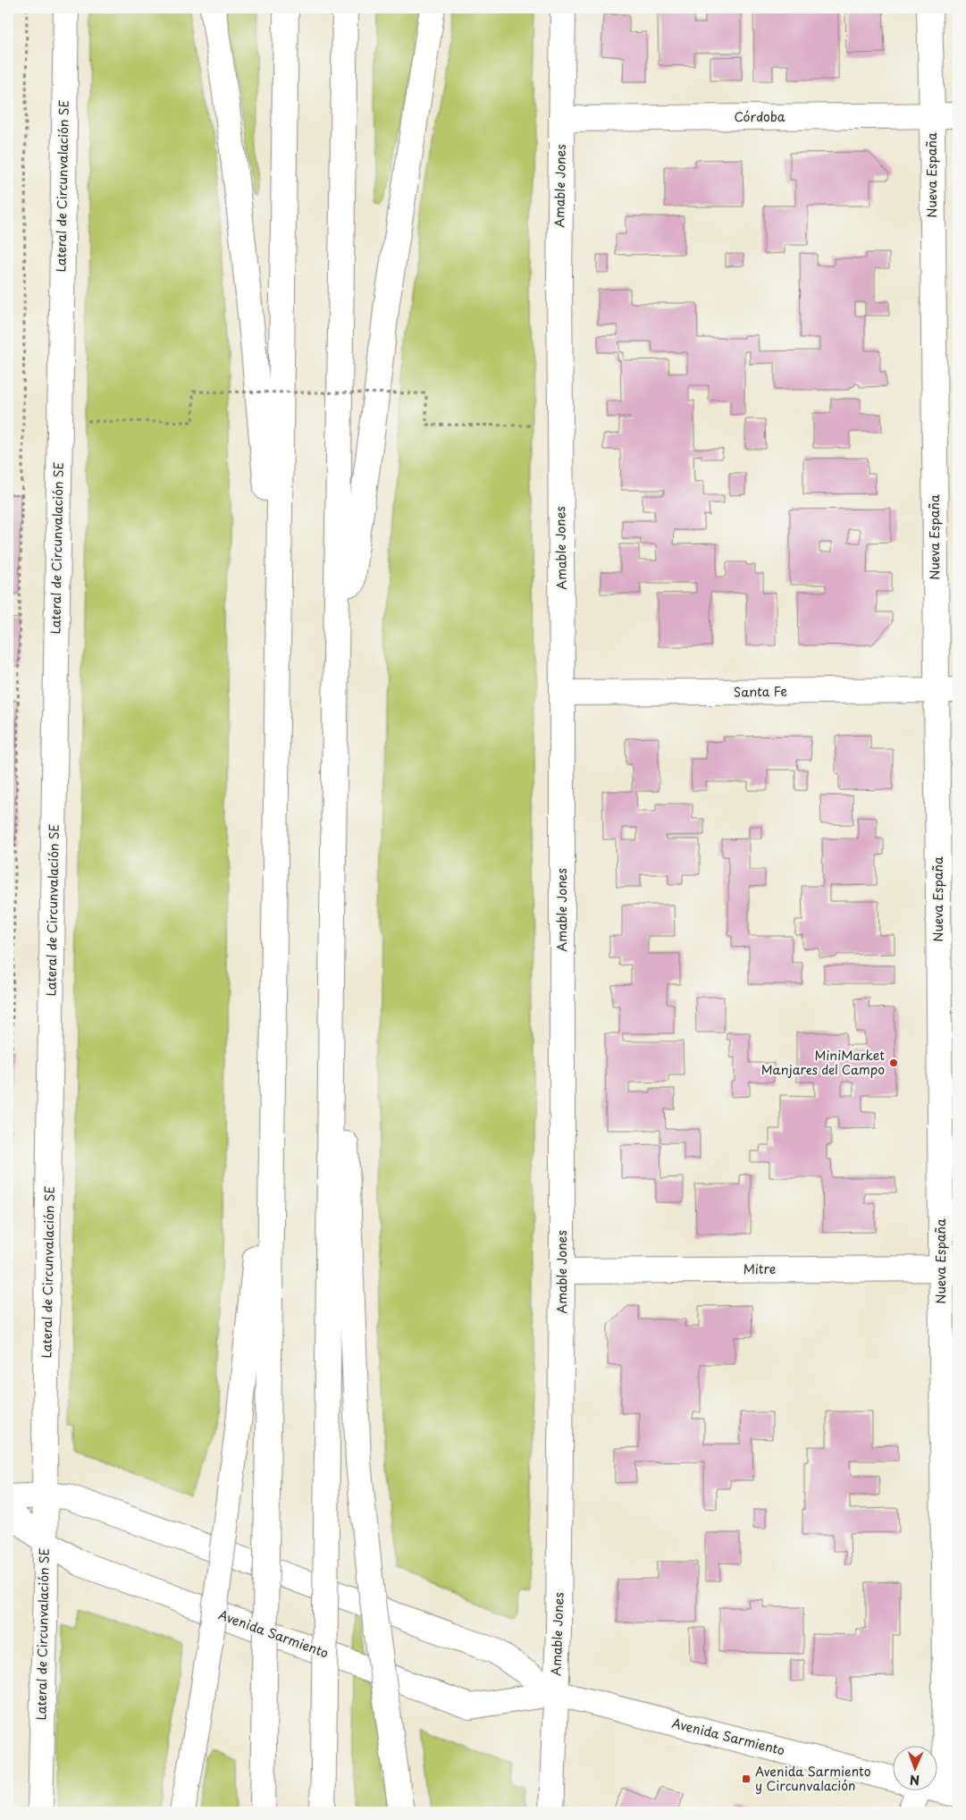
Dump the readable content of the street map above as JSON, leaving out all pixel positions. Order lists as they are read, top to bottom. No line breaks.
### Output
{"streets":{"main road":["Córdoba","Nueva España","Lateral de Circunvalación SE","Amable Jones","Santa Fe","Mitre","Avenida Sarmiento"]},"crossings":[["Córdoba","Nueva España"],["Córdoba","Amable Jones"],["Nueva España","Santa Fe"],["Nueva España","Mitre"],["Nueva España","Avenida Sarmiento"],["Lateral de Circunvalación SE","Avenida Sarmiento"],["Amable Jones","Santa Fe"],["Amable Jones","Mitre"],["Amable Jones","Avenida Sarmiento"]],"places":{"other":["MiniMarket Manjares del Campo"],"transit":["Avenida Sarmiento y Circunvalación"]},"north":"bottom"}
